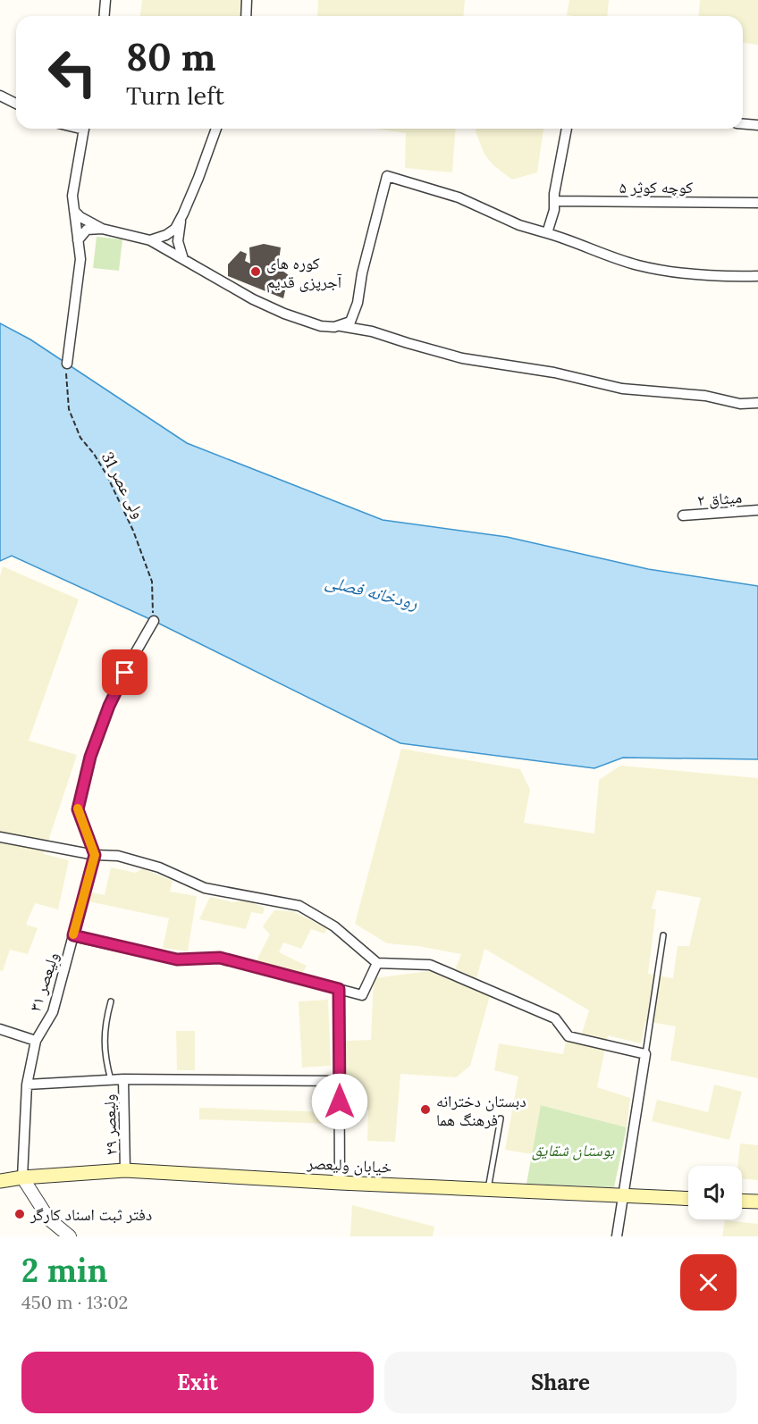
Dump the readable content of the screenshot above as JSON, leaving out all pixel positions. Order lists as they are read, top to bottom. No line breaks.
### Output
{"streets":{"main road":["خیابان ولیعصر"],"street":["کوچه کوثر ۵","میثاق ۲","ولیعصر ۳۱","ولیعصر ۲۹"],"path":["ولی عصر 31"]},"crossings":[["ولیعصر ۳۱","خیابان ولیعصر"],["ولیعصر ۲۹","خیابان ولیعصر"]],"water":["رودخانه فصلی"],"parks":["بوستان شقایق"],"places":["کوره های آجرپزی قدیم","دبستان دخترانه فرهنگ هما","دفتر ثبت اسناد کارگر"],"page":{"turn":["80 m","Turn left"],"heading":["2 min","450 m · 13:02"],"buttons":["Exit","Share"]}}
